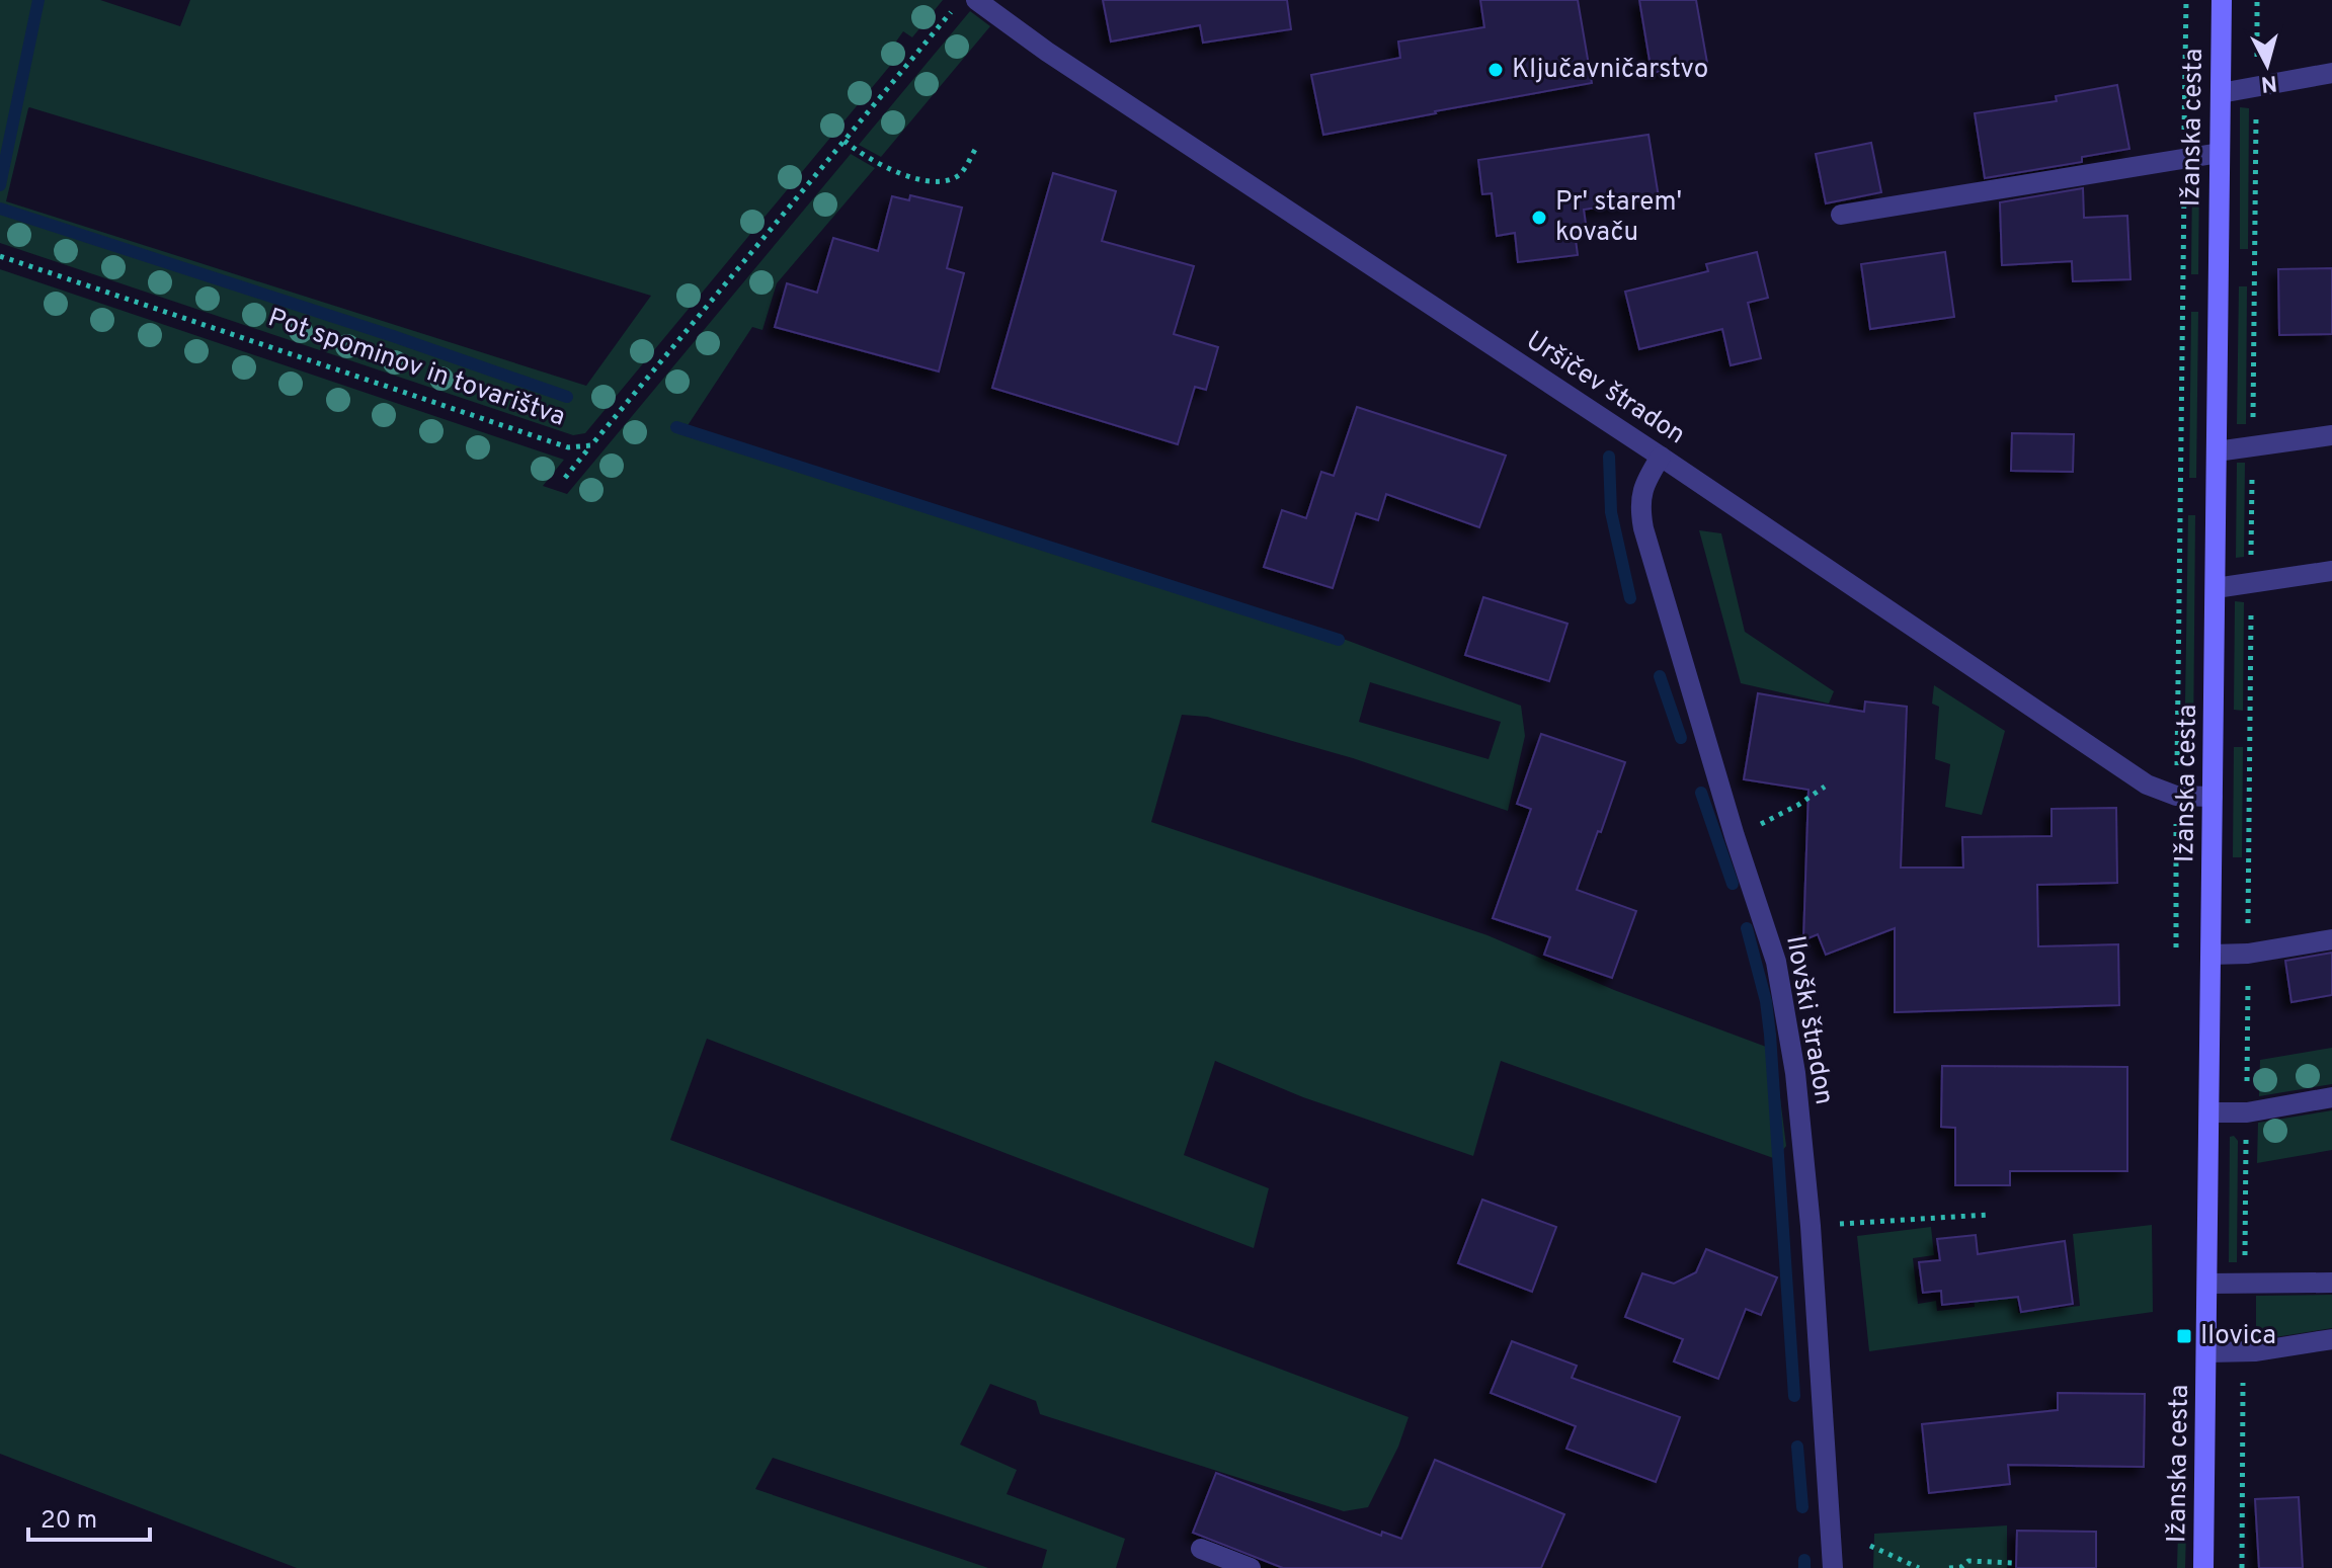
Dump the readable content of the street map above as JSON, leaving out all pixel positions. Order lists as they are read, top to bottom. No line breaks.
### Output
{"streets":{"main road":["Ižanska cesta"],"street":["Uršičev štradon","Ilovški štradon"],"path":["Pot spominov in tovarištva"]},"crossings":[["Ižanska cesta","Uršičev štradon"],["Pot spominov in tovarištva","Uršičev štradon"],["Uršičev štradon","Ilovški štradon"]],"places":{"other":["Ključavničarstvo","Pr' starem' kovaču"],"transit":["Ilovica"]},"scale_bar":"20 m","north":"bottom"}
